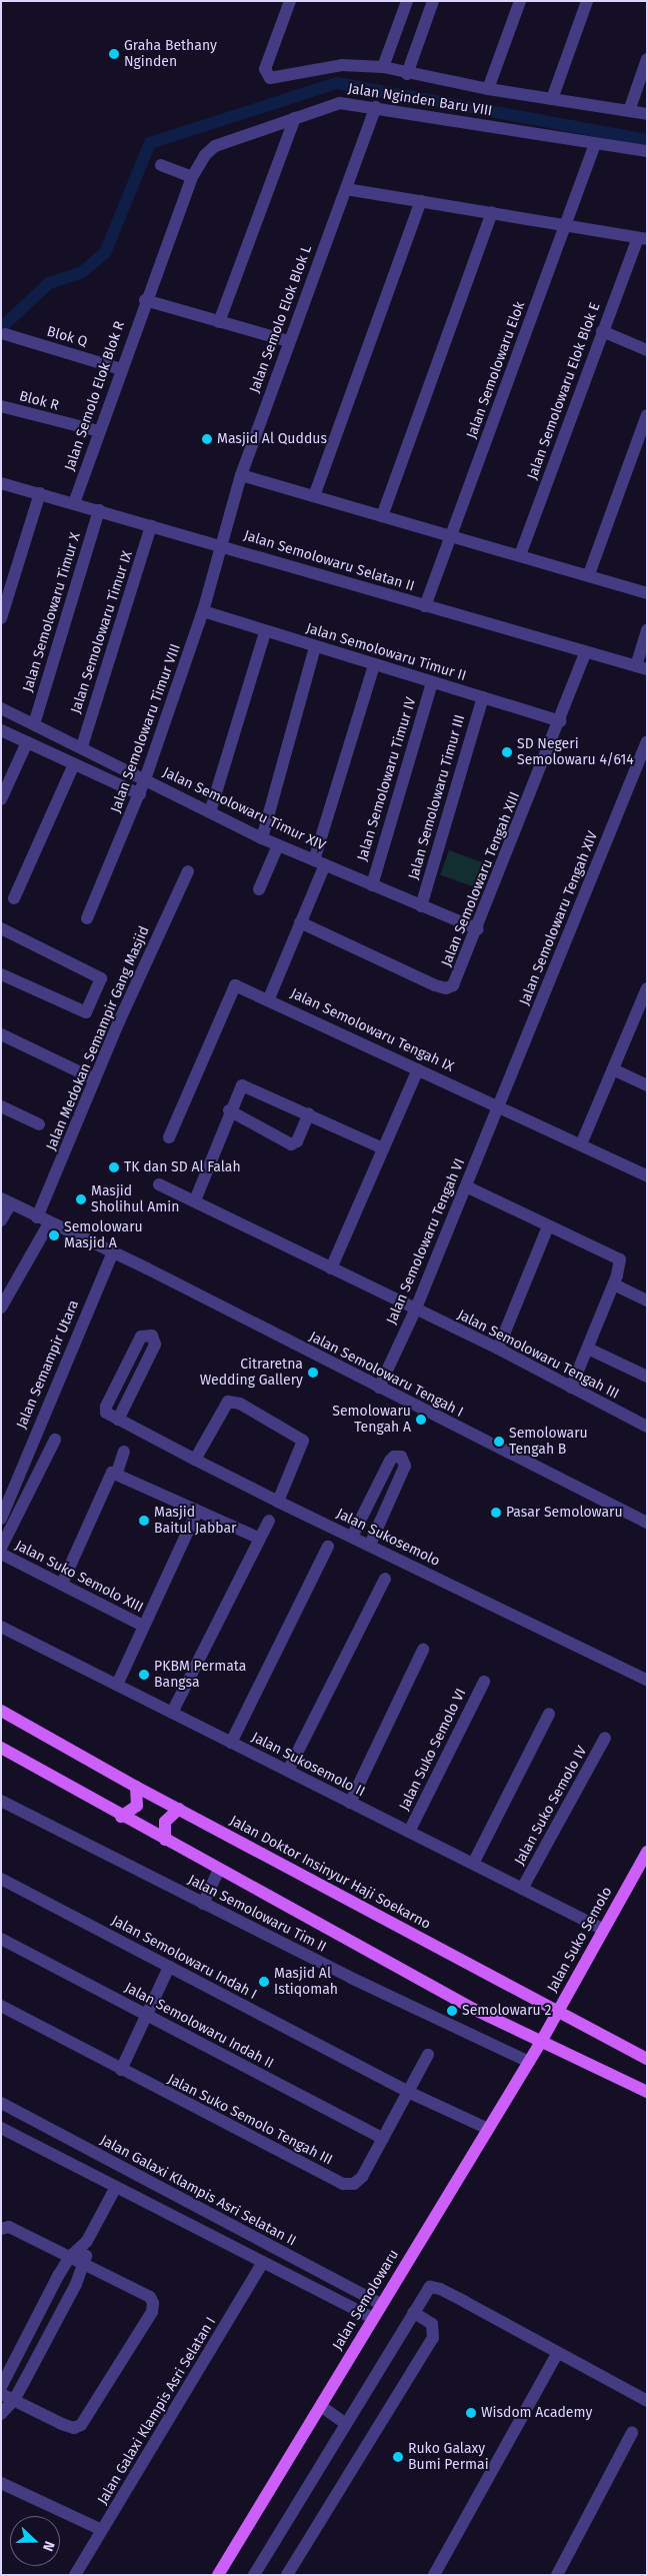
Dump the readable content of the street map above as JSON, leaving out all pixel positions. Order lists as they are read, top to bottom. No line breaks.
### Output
{"streets":{"main road":["Jalan Doktor Insinyur Haji Soekarno","Jalan Suko Semolo","Jalan Semolowaru"],"street":["Jalan Nginden Baru VIII","Jalan Semolo Elok Blok L","Blok Q","Jalan Semolowaru Elok","Jalan Semolowaru Elok Blok E","Jalan Semolo Elok Blok R","Blok R","Jalan Semolowaru Selatan II","Jalan Semolowaru Timur X","Jalan Semolowaru Timur IX","Jalan Semolowaru Timur II","Jalan Semolowaru Timur VIII","Jalan Semolowaru Timur IV","Jalan Semolowaru Timur III","Jalan Semolowaru Timur XIV","Jalan Semolowaru Tengah XIII","Jalan Semolowaru Tengah XIV","Jalan Semolowaru Tengah IX","Jalan Medokan Semampir Gang Masjid","Jalan Semolowaru Tengah VI","Jalan Semolowaru Tengah III","Jalan Semampir Utara","Jalan Semolowaru Tengah I","Jalan Sukosemolo","Jalan Suko Semolo XIII","Jalan Suko Semolo VI","Jalan Sukosemolo II","Jalan Suko Semolo IV","Jalan Semolowaru Tim II","Jalan Semolowaru Indah I","Jalan Semolowaru Indah II","Jalan Suko Semolo Tengah III","Jalan Galaxi Klampis Asri Selatan II","Jalan Galaxi Klampis Asri Selatan I"]},"crossings":[["Jalan Nginden Baru VIII","Jalan Semolo Elok Blok L"],["Jalan Nginden Baru VIII","Jalan Semolowaru Elok"],["Jalan Nginden Baru VIII","Jalan Semolo Elok Blok R"],["Jalan Semolo Elok Blok L","Jalan Semolowaru Selatan II"],["Jalan Semolo Elok Blok L","Jalan Semolowaru Timur VIII"],["Blok Q","Jalan Semolo Elok Blok R"],["Jalan Semolowaru Elok","Jalan Semolowaru Selatan II"],["Jalan Semolo Elok Blok R","Blok R"],["Jalan Semolo Elok Blok R","Jalan Semolowaru Selatan II"],["Jalan Semolowaru Selatan II","Jalan Semolowaru Timur X"],["Jalan Semolowaru Selatan II","Jalan Semolowaru Timur IX"],["Jalan Semolowaru Selatan II","Jalan Semolowaru Timur VIII"],["Jalan Semolowaru Selatan II","Jalan Semolowaru Tengah XIII"],["Jalan Semolowaru Timur X","Jalan Semolowaru Timur XIV"],["Jalan Semolowaru Timur IX","Jalan Semolowaru Timur XIV"],["Jalan Semolowaru Timur II","Jalan Semolowaru Timur VIII"],["Jalan Semolowaru Timur II","Jalan Semolowaru Timur IV"],["Jalan Semolowaru Timur II","Jalan Semolowaru Timur III"],["Jalan Semolowaru Timur II","Jalan Semolowaru Tengah XIII"],["Jalan Semolowaru Timur VIII","Jalan Semolowaru Timur XIV"],["Jalan Semolowaru Timur IV","Jalan Semolowaru Timur XIV"],["Jalan Semolowaru Timur III","Jalan Semolowaru Timur XIV"],["Jalan Semolowaru Timur XIV","Jalan Semolowaru Tengah XIII"],["Jalan Semolowaru Tengah XIV","Jalan Semolowaru Tengah IX"],["Jalan Semolowaru Tengah XIV","Jalan Semolowaru Tengah VI"],["Jalan Semolowaru Tengah IX","Jalan Semolowaru Tengah VI"],["Jalan Medokan Semampir Gang Masjid","Jalan Semolowaru Tengah I"],["Jalan Semolowaru Tengah VI","Jalan Semolowaru Tengah III"],["Jalan Semolowaru Tengah VI","Jalan Semolowaru Tengah I"],["Jalan Semampir Utara","Jalan Semolowaru Tengah I"],["Jalan Suko Semolo VI","Jalan Sukosemolo II"],["Jalan Sukosemolo II","Jalan Suko Semolo IV"],["Jalan Sukosemolo II","Jalan Suko Semolo"],["Jalan Doktor Insinyur Haji Soekarno","Jalan Suko Semolo"],["Jalan Semolowaru Tim II","Jalan Semolowaru"],["Jalan Suko Semolo","Jalan Semolowaru"],["Jalan Semolowaru Indah I","Jalan Suko Semolo Tengah III"],["Jalan Semolowaru Indah I","Jalan Semolowaru"],["Jalan Semolowaru Indah II","Jalan Suko Semolo Tengah III"],["Jalan Galaxi Klampis Asri Selatan II","Jalan Semolowaru"]],"places":["Graha Bethany Nginden","Masjid Al Quddus","SD Negeri Semolowaru 4/614","TK dan SD Al Falah","Masjid Sholihul Amin","Semolowaru Masjid A","Citraretna Wedding Gallery","Semolowaru Tengah A","Semolowaru Tengah B","Pasar Semolowaru","Masjid Baitul Jabbar","PKBM Permata Bangsa","Masjid Al Istiqomah","Semolowaru 2","Wisdom Academy","Ruko Galaxy Bumi Permai"],"north":"right"}
